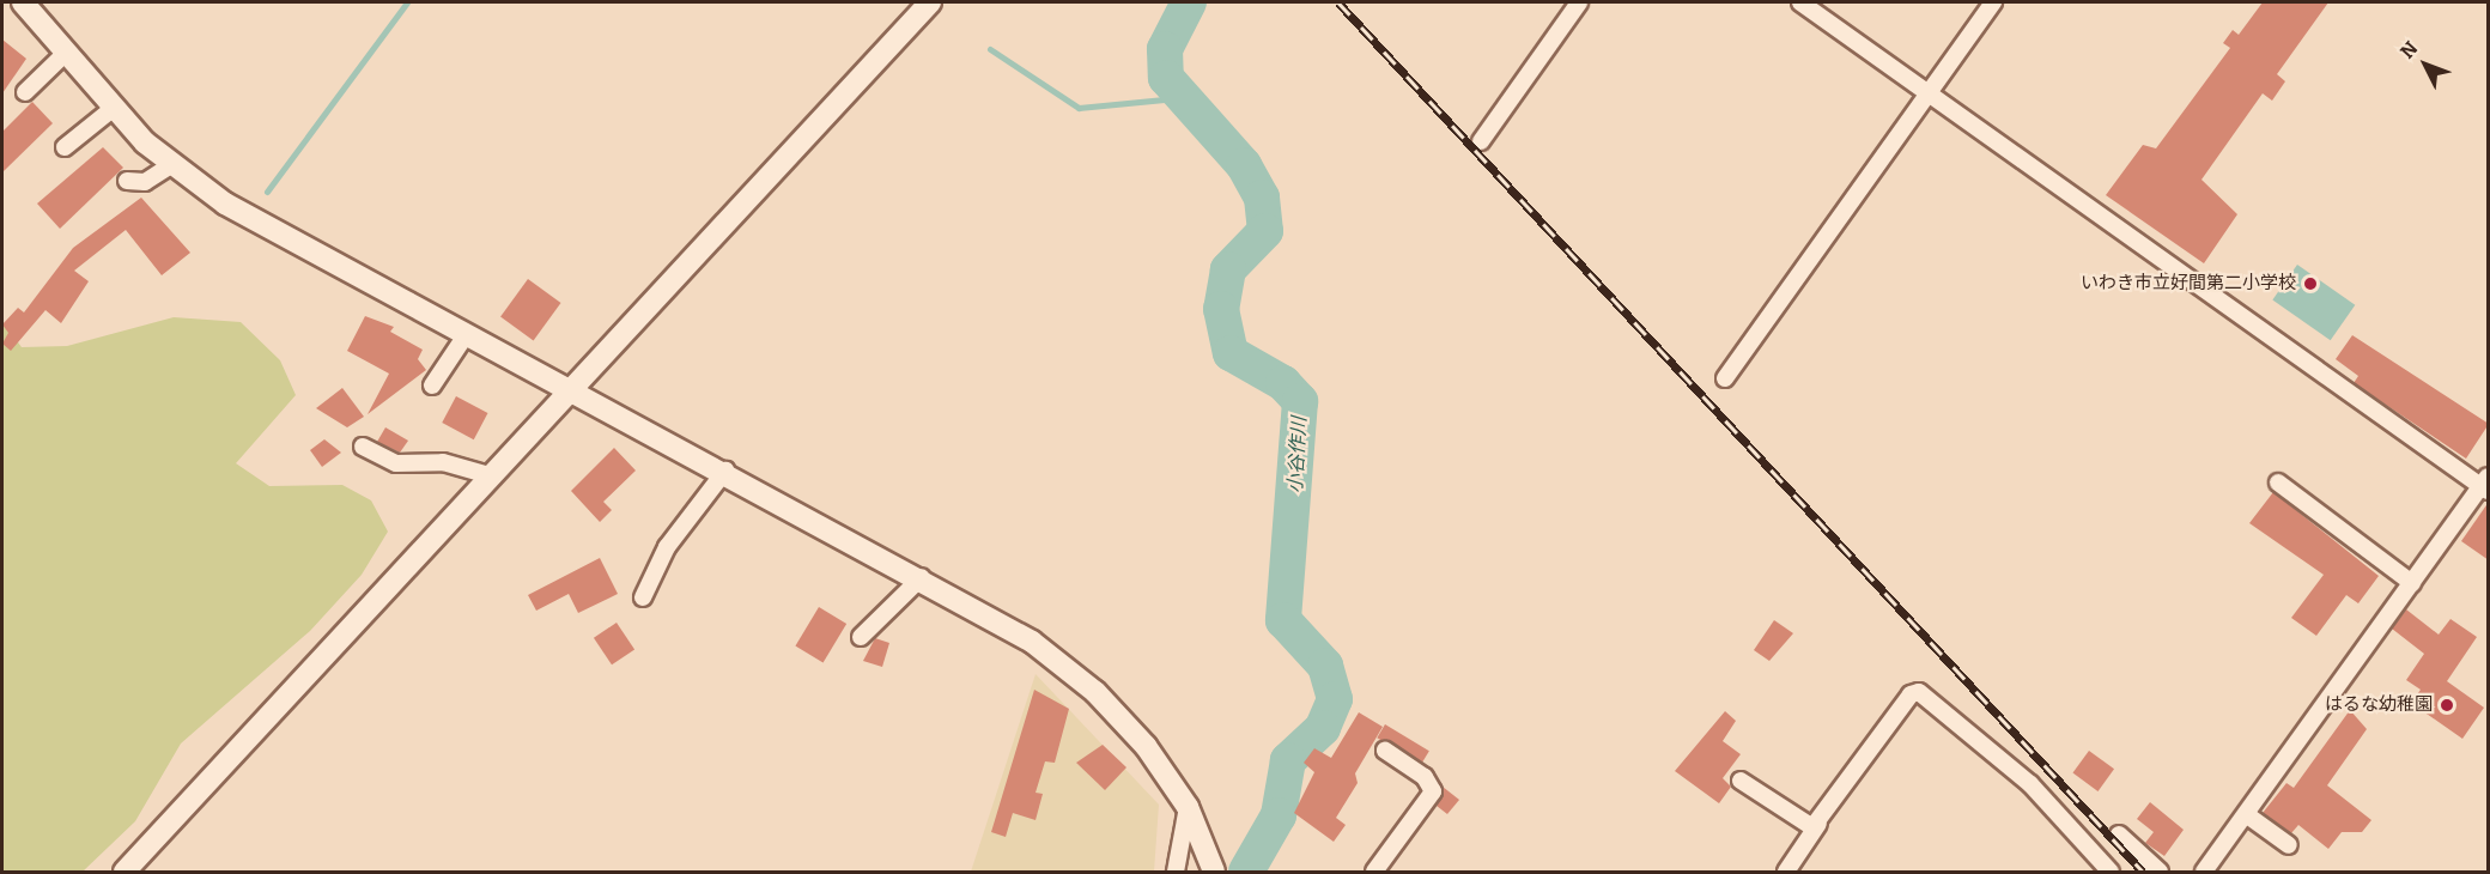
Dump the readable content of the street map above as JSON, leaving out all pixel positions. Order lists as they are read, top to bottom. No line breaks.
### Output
{"water":["小谷作川"],"places":["いわき市立好間第二小学校","はるな幼稚園"],"north":"top left"}
